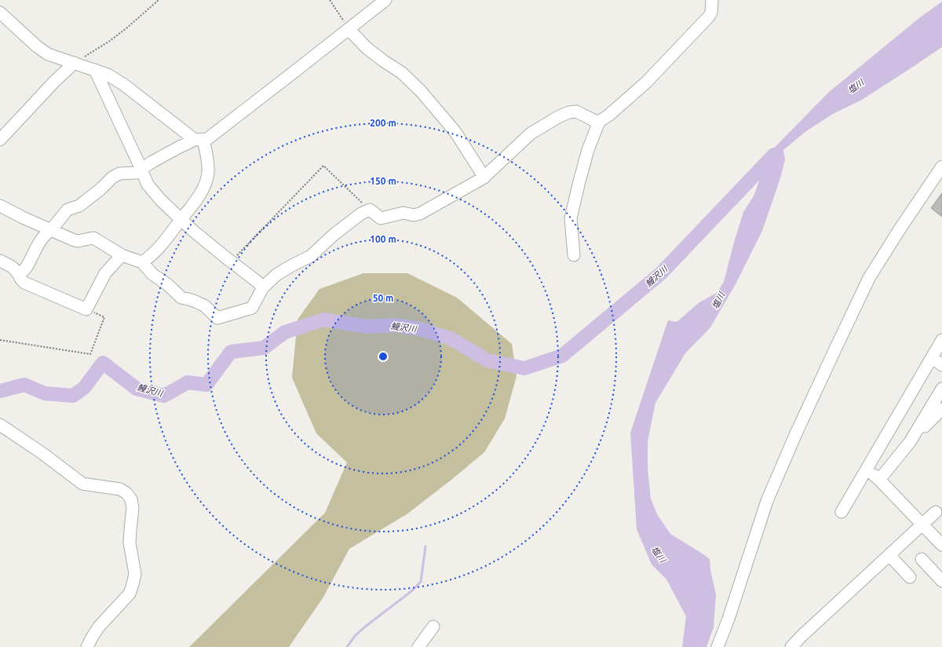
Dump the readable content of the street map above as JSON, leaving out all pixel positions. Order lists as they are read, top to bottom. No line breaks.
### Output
{"water":["塩川","鰻沢川"],"rings":["200 m","150 m","100 m","50 m"]}
